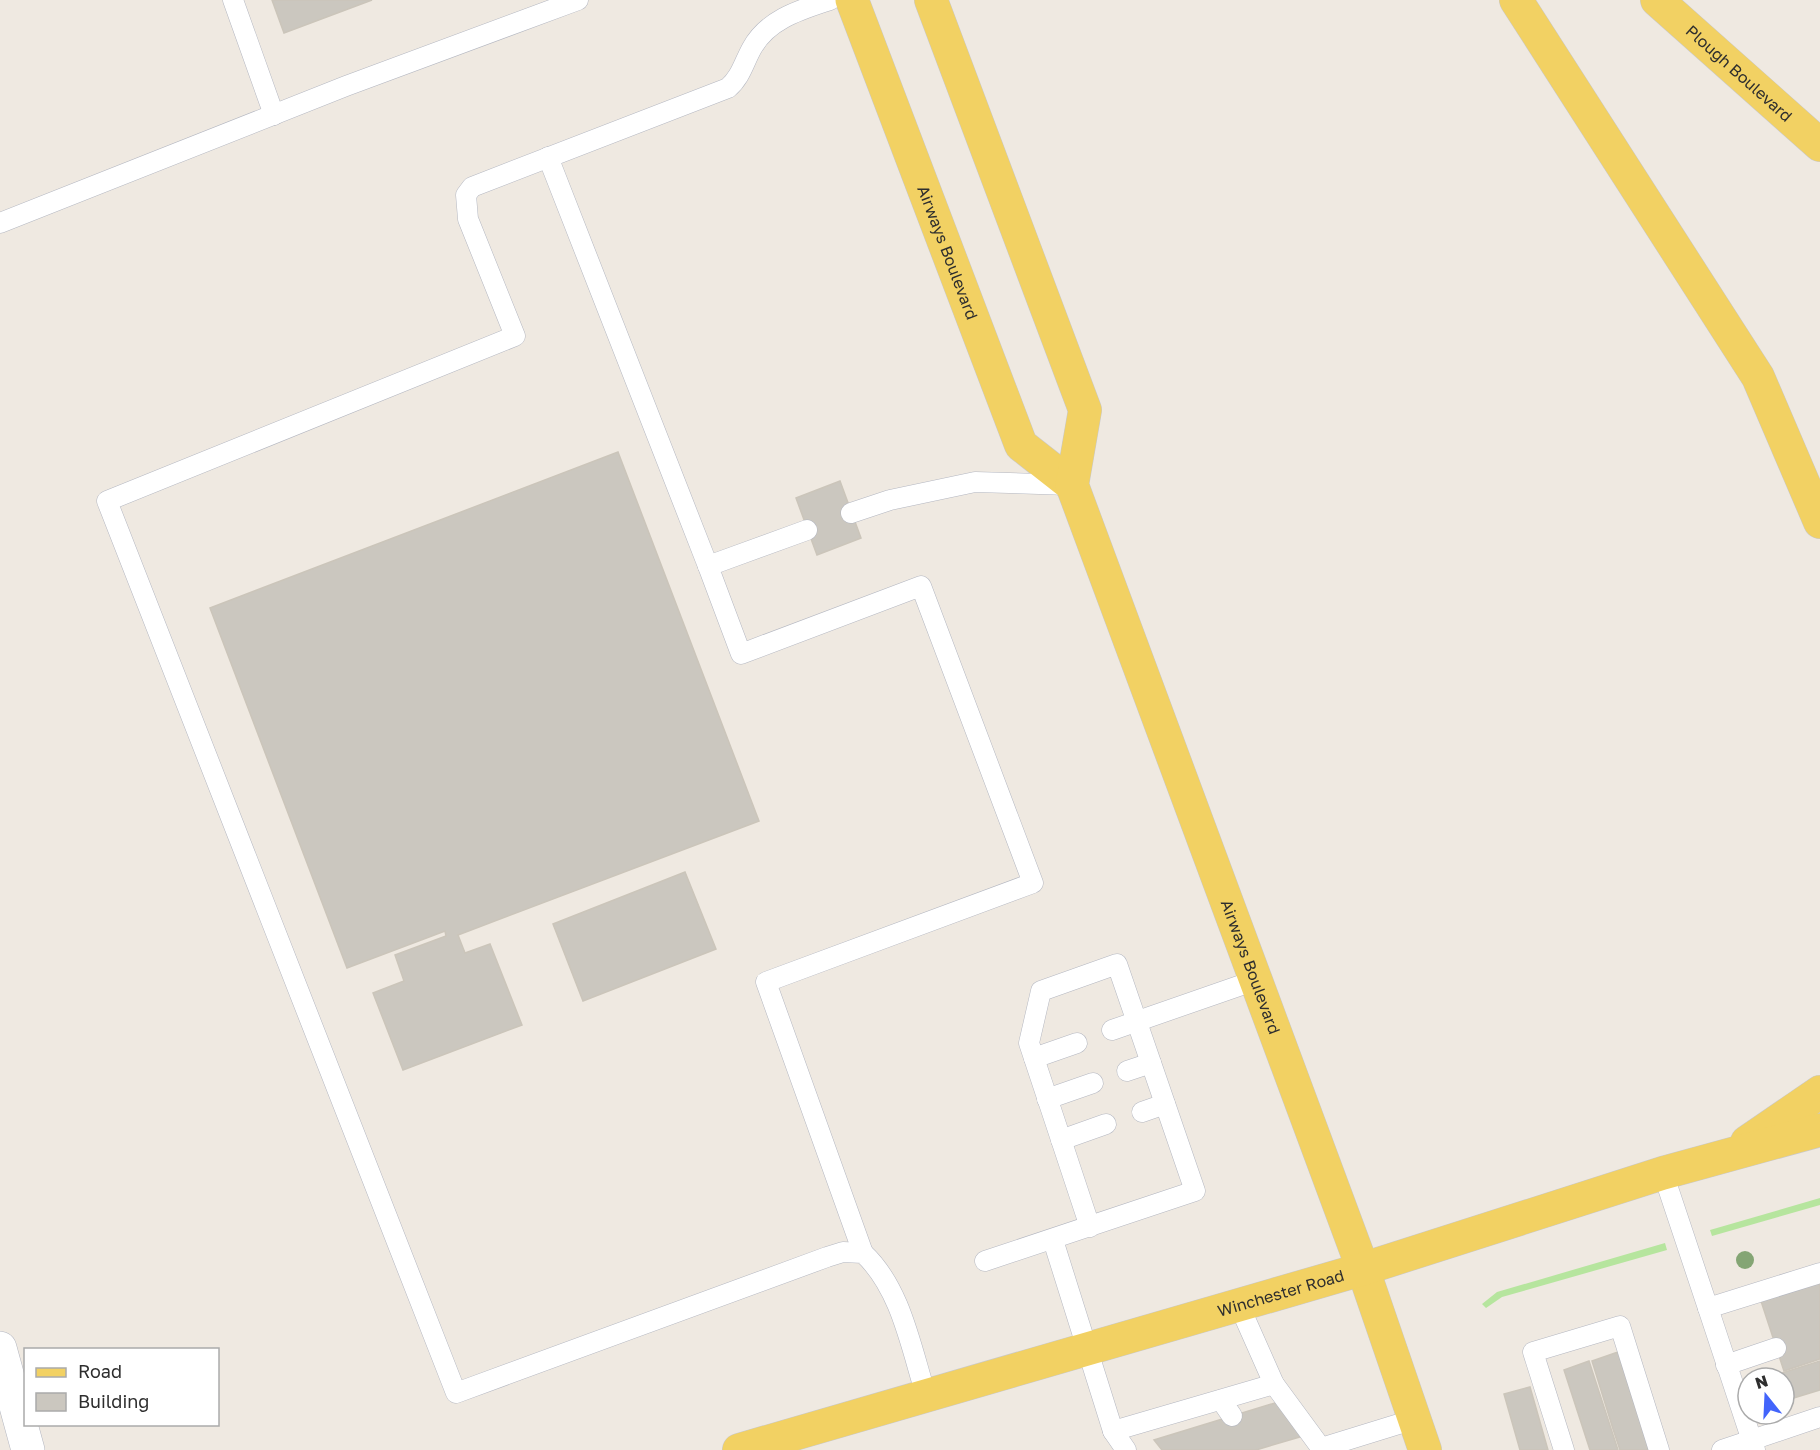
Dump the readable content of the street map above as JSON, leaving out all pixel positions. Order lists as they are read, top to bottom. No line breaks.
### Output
{"streets":{"main road":["Plough Boulevard","Airways Boulevard","Winchester Road"]},"crossings":[["Airways Boulevard","Winchester Road"]],"legend":["Road","Building"],"north":"top"}
